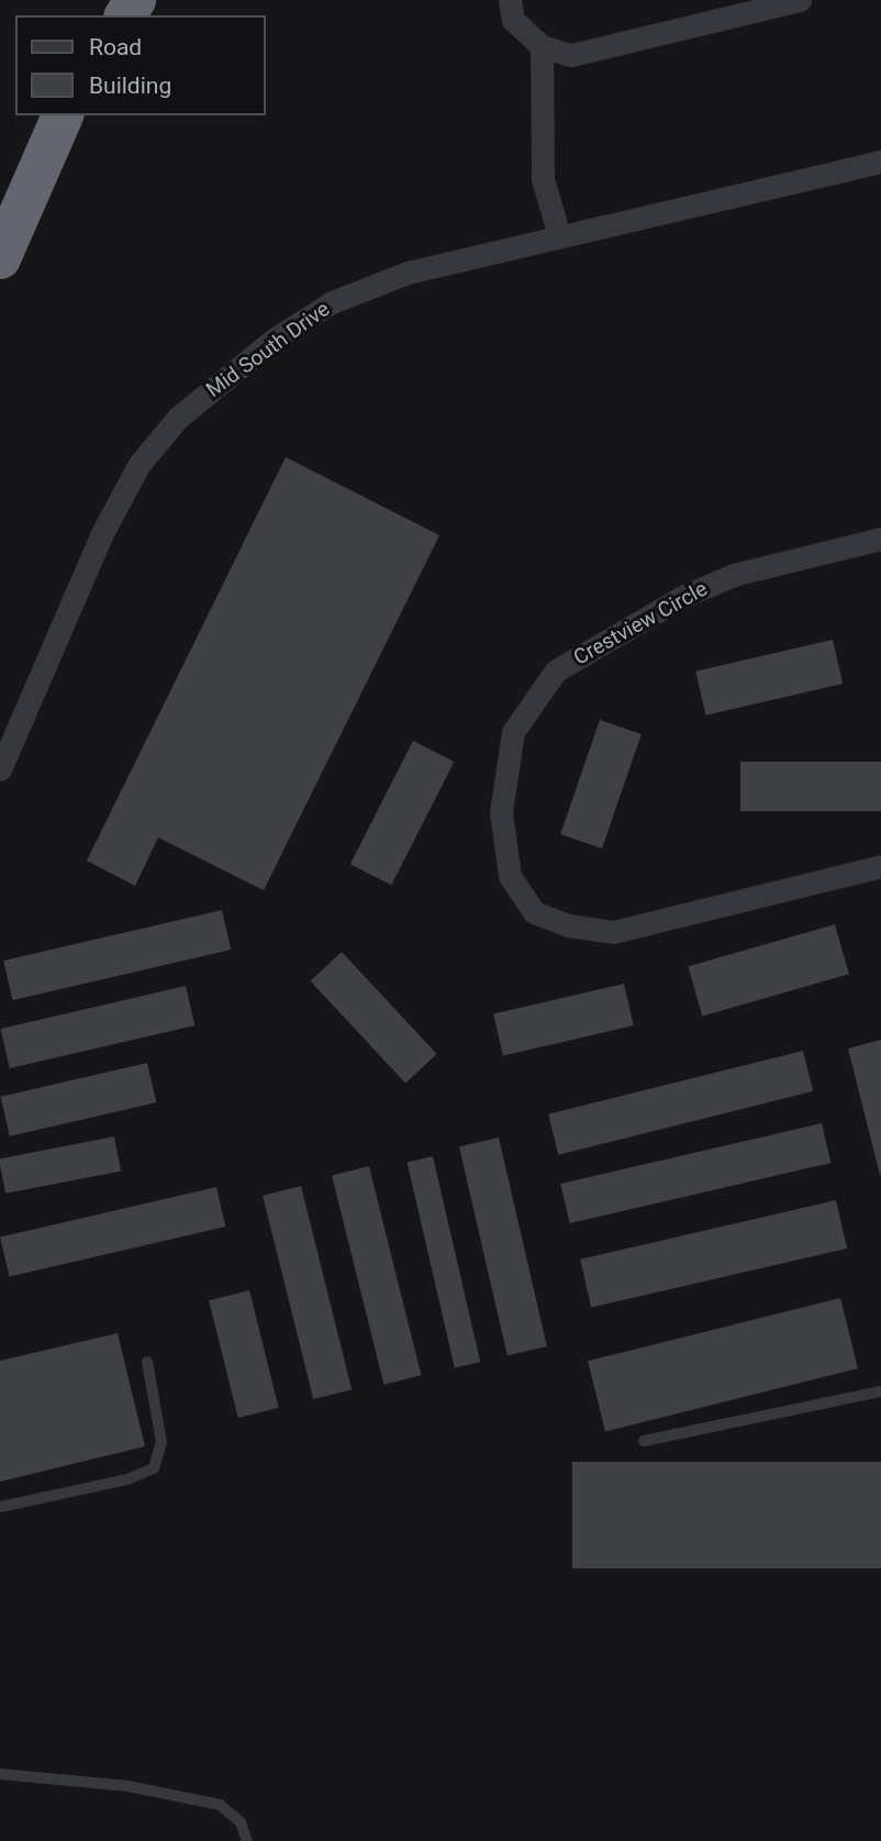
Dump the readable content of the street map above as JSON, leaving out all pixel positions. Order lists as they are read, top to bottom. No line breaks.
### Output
{"streets":{"street":["Mid South Drive","Crestview Circle"]},"legend":["Road","Building"]}
